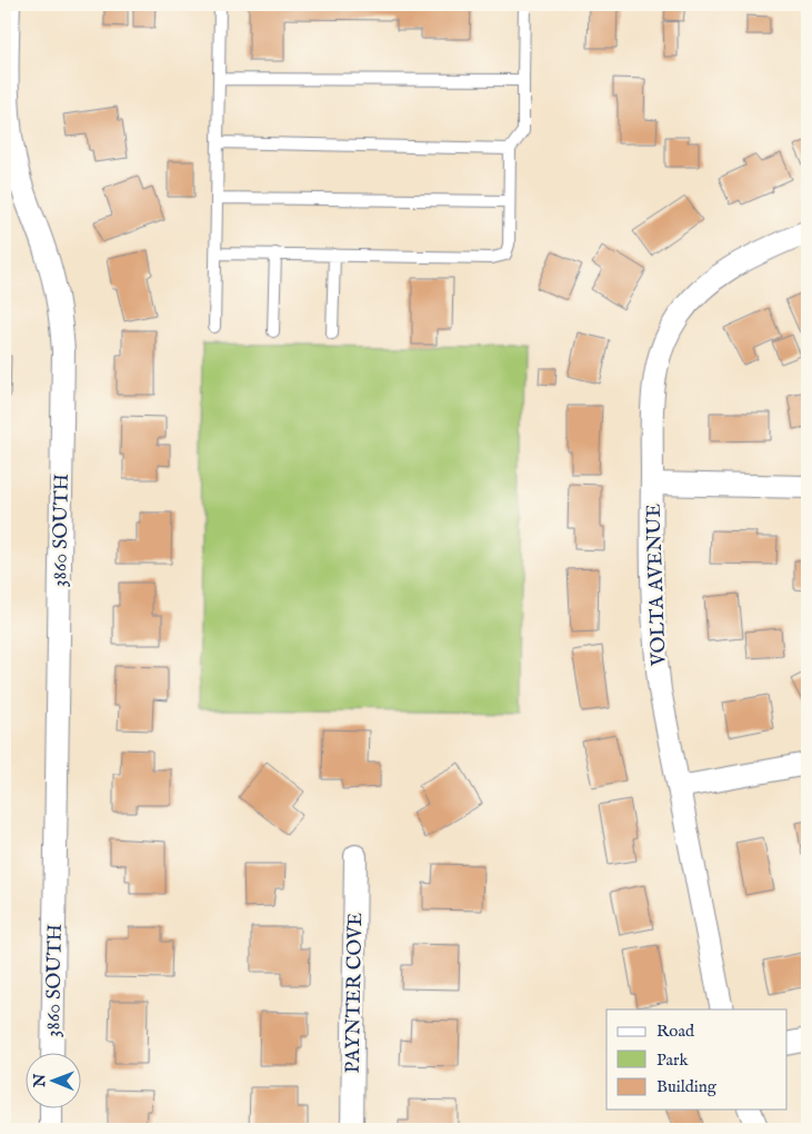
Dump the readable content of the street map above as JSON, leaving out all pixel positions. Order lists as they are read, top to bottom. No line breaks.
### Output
{"streets":{"street":["3860 SOUTH","VOLTA AVENUE","PAYNTER COVE"]},"legend":["Road","Park","Building"],"north":"left"}
